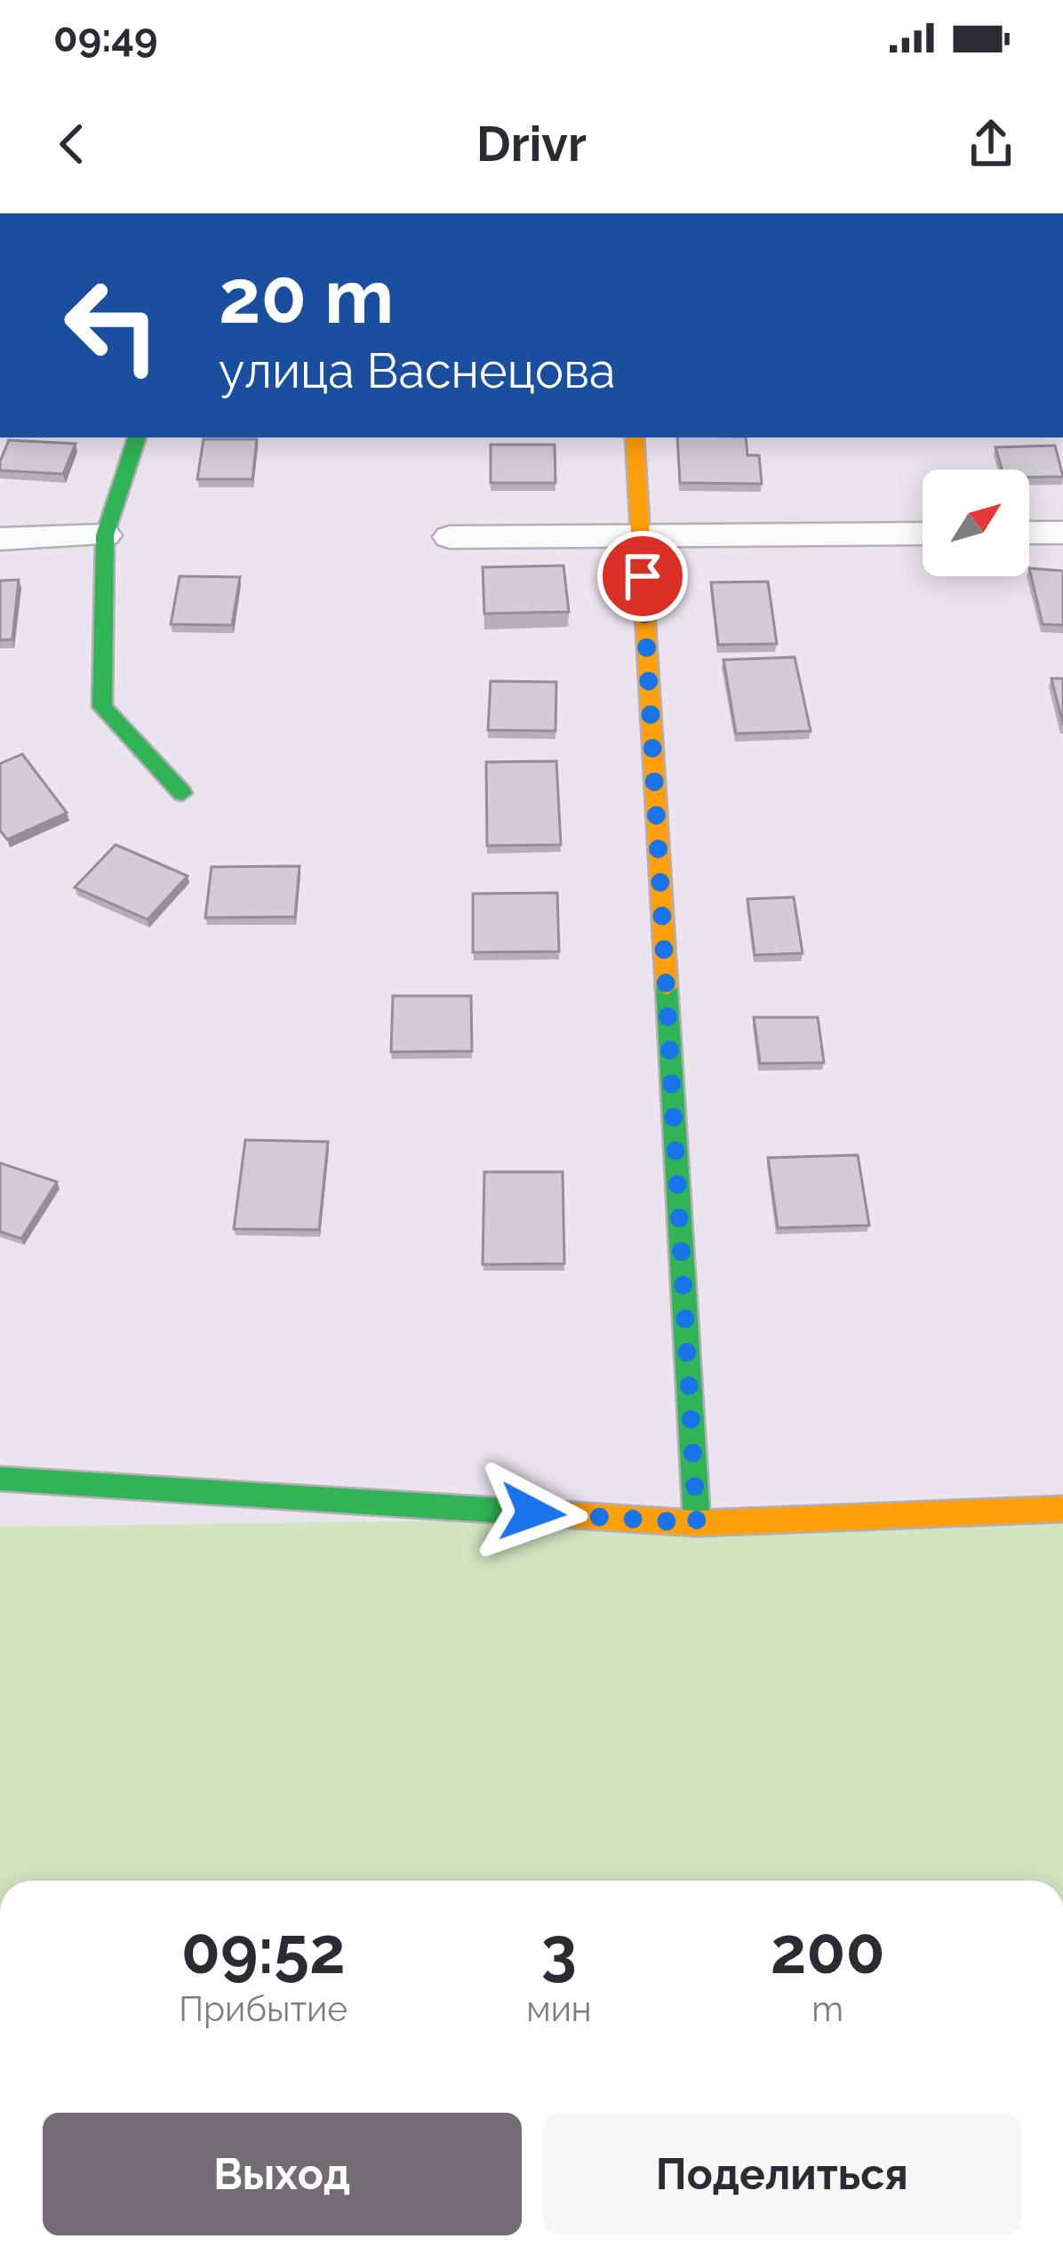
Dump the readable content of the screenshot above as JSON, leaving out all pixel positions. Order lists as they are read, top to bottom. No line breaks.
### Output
{"north":"top right","page":{"status":"09:49","header":"Drivr","turn":["20 m","улица Васнецова"],"eta":["09:52","Прибытие","3","мин","200","m"],"buttons":["Выход","Поделиться"]}}
